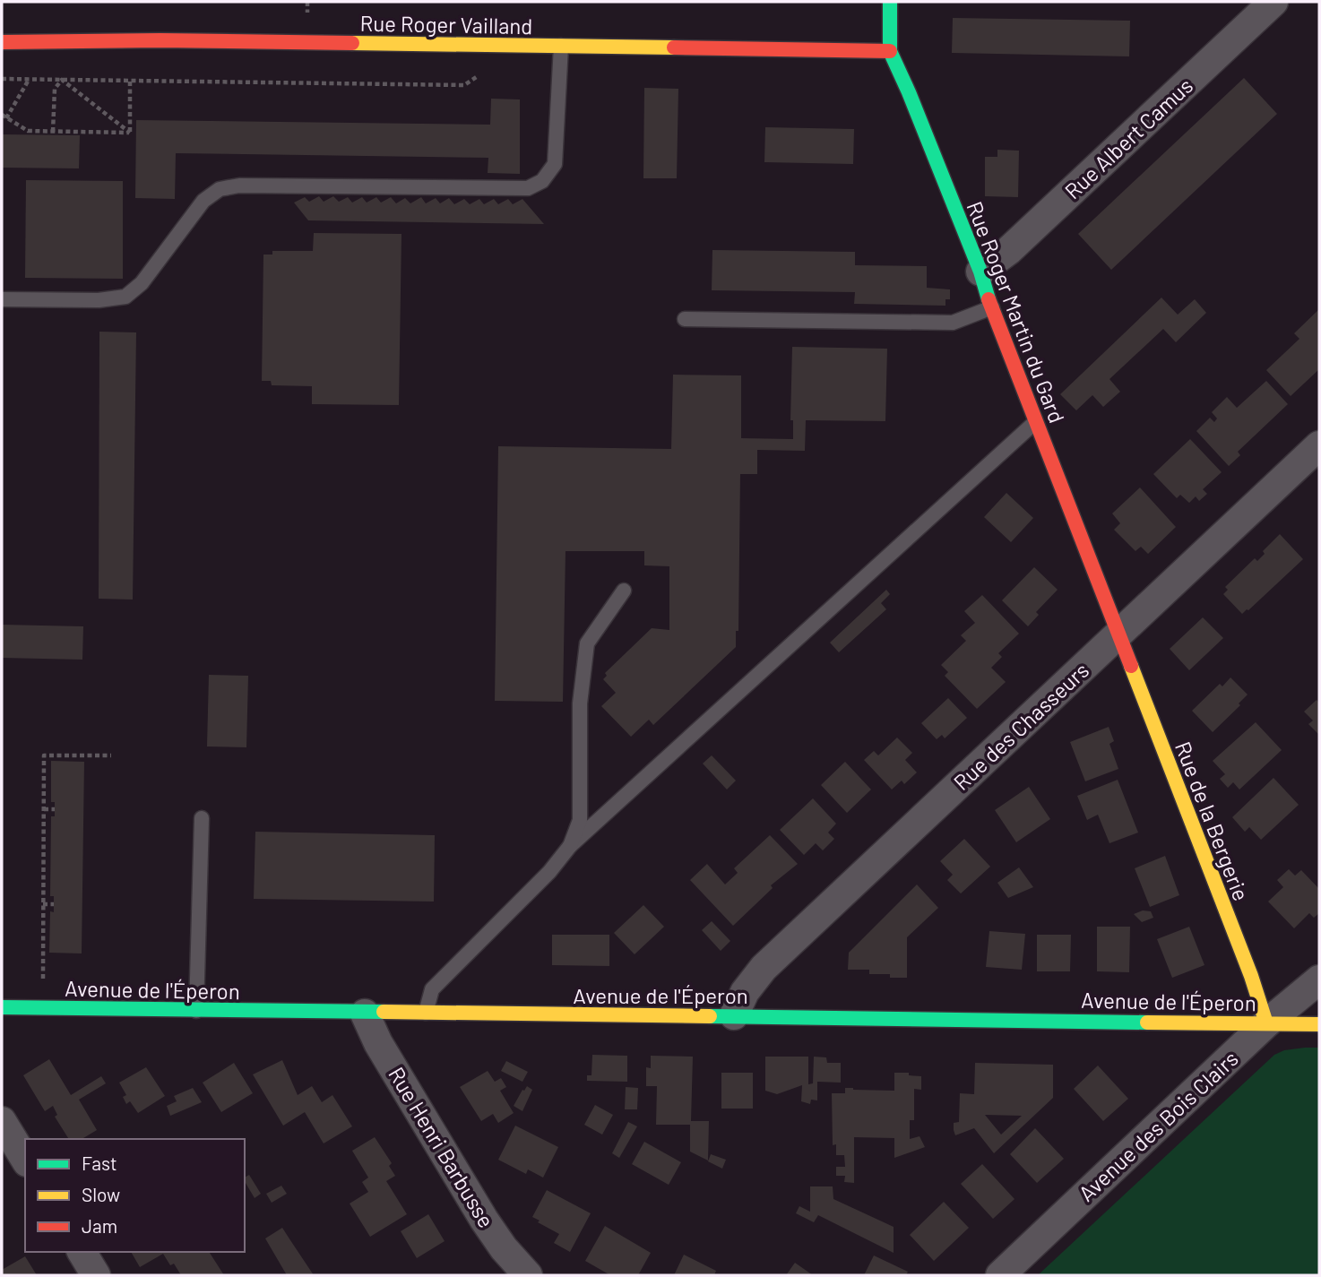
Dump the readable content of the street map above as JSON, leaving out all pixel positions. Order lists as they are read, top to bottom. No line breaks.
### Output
{"streets":{"street":["Rue Roger Vailland","Rue Albert Camus","Rue Roger Martin du Gard","Rue des Chasseurs","Rue de la Bergerie","Avenue de l'Éperon","Avenue des Bois Clairs","Rue Henri Barbusse"]},"crossings":[["Rue Roger Vailland","Rue Roger Martin du Gard"],["Rue Albert Camus","Rue Roger Martin du Gard"],["Rue Roger Martin du Gard","Rue des Chasseurs"],["Rue Roger Martin du Gard","Rue de la Bergerie"],["Rue des Chasseurs","Rue de la Bergerie"],["Rue des Chasseurs","Avenue de l'Éperon"],["Rue de la Bergerie","Avenue de l'Éperon"],["Rue de la Bergerie","Avenue des Bois Clairs"],["Avenue de l'Éperon","Avenue des Bois Clairs"],["Avenue de l'Éperon","Rue Henri Barbusse"]],"legend":["Fast","Slow","Jam"]}
